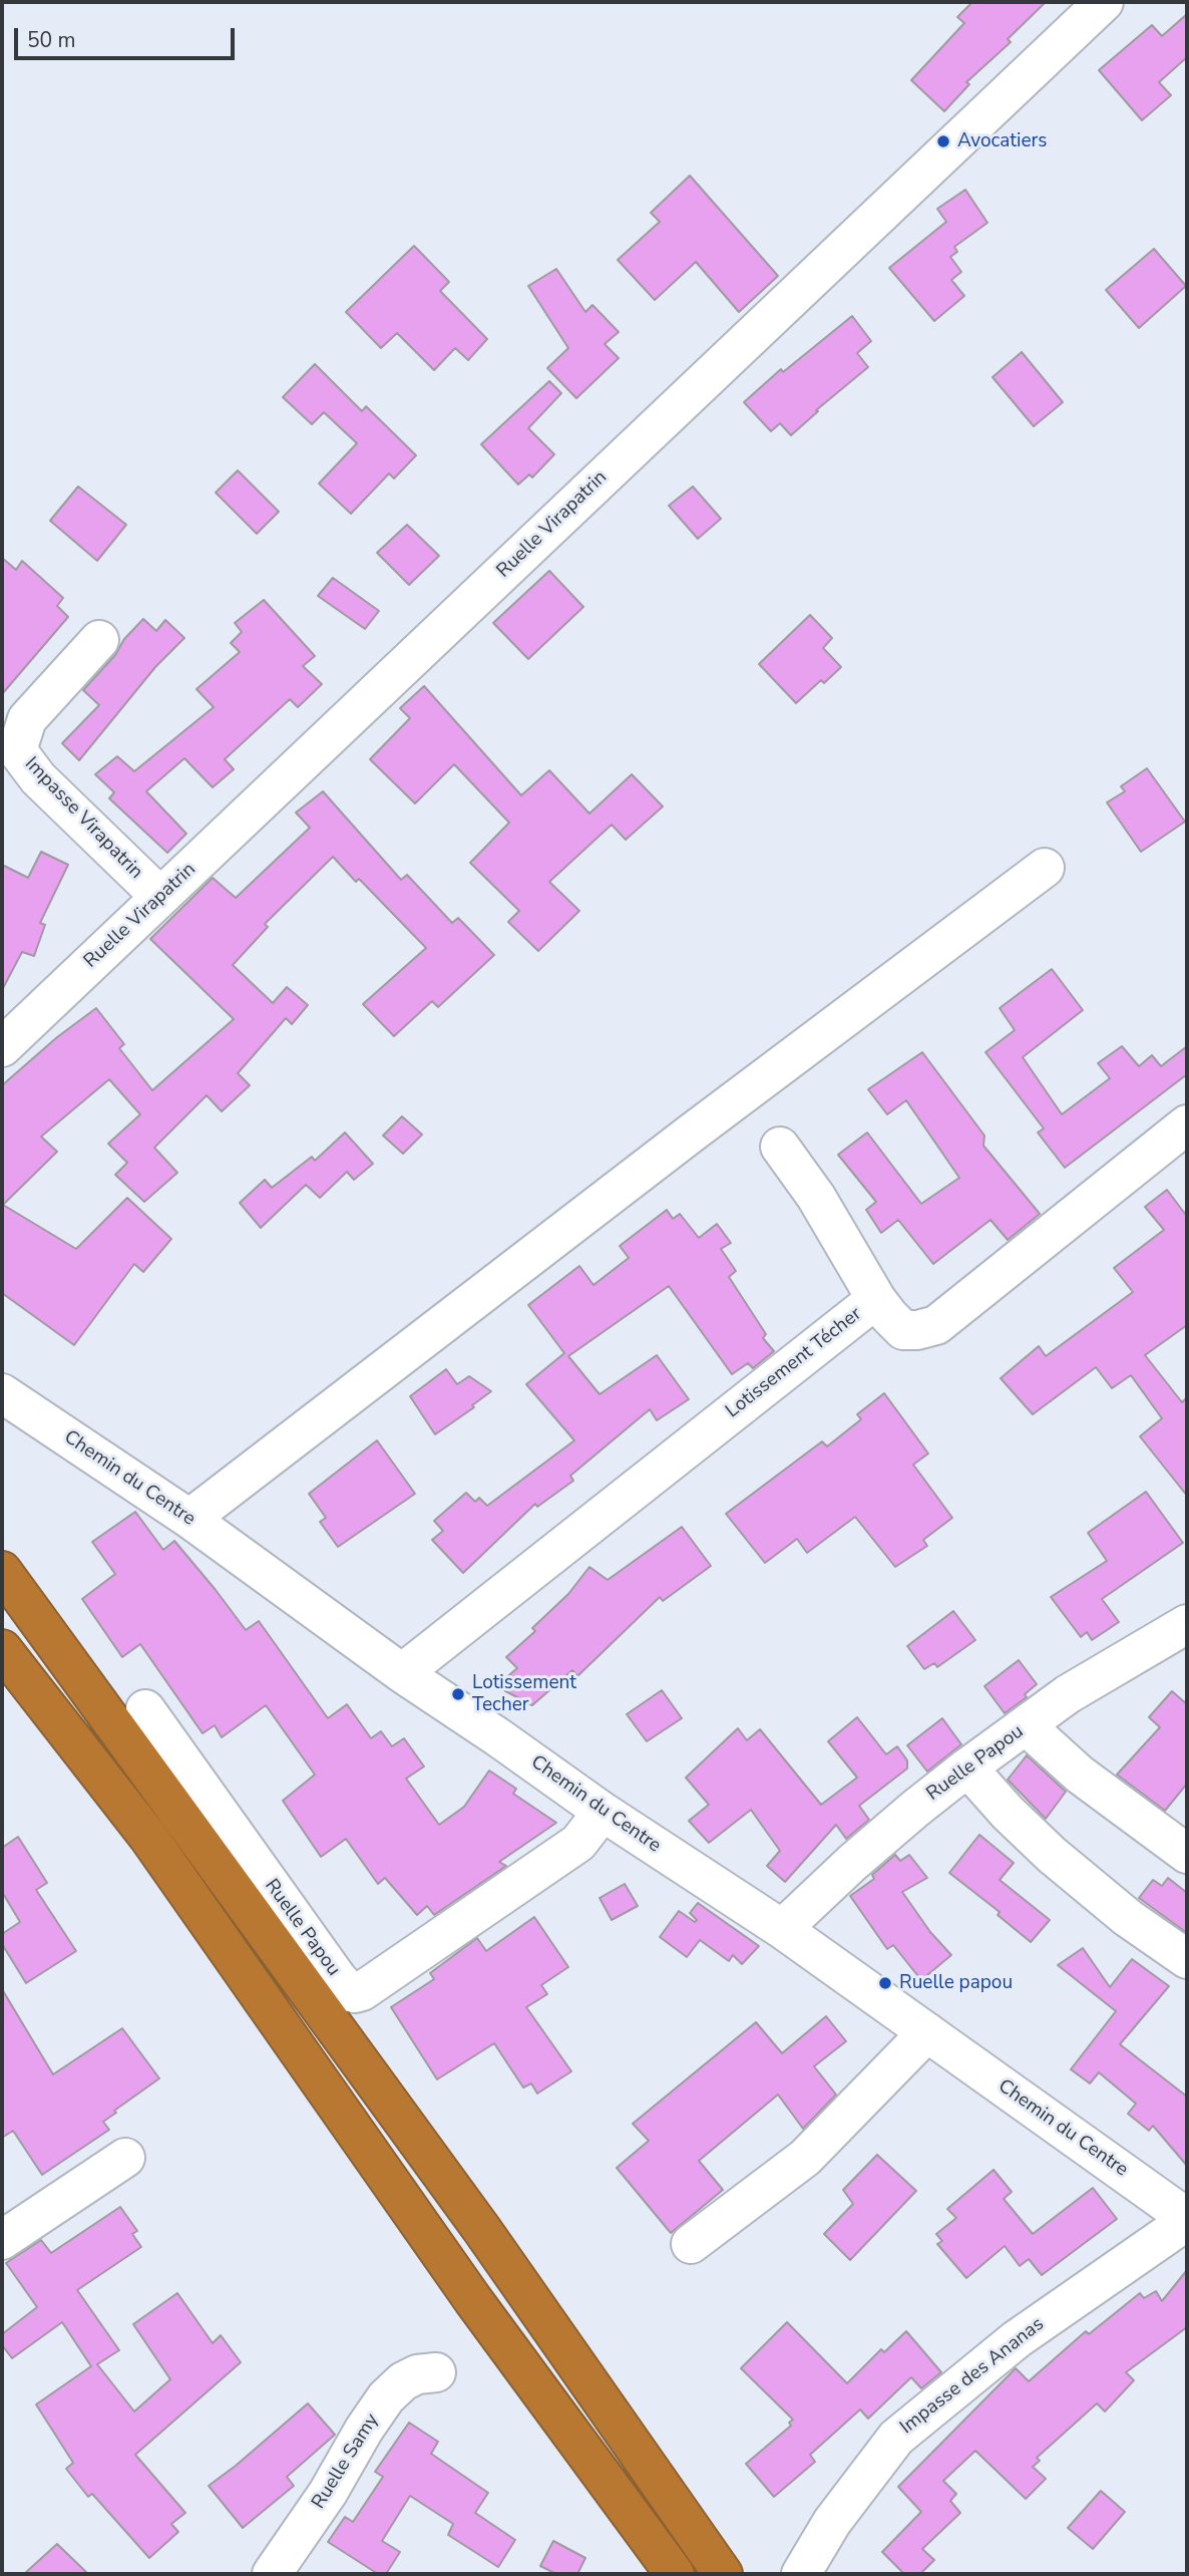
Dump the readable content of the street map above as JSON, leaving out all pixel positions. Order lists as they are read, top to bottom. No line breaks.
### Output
{"streets":{"street":["Ruelle Virapatrin","Impasse Virapatrin","Lotissement Técher","Chemin du Centre","Ruelle Papou","Impasse des Ananas","Ruelle Samy"]},"crossings":[["Ruelle Virapatrin","Impasse Virapatrin"],["Lotissement Técher","Chemin du Centre"],["Chemin du Centre","Ruelle Papou"],["Chemin du Centre","Impasse des Ananas"]],"places":["Avocatiers","Lotissement Techer","Ruelle papou"],"scale_bar":"50 m"}
